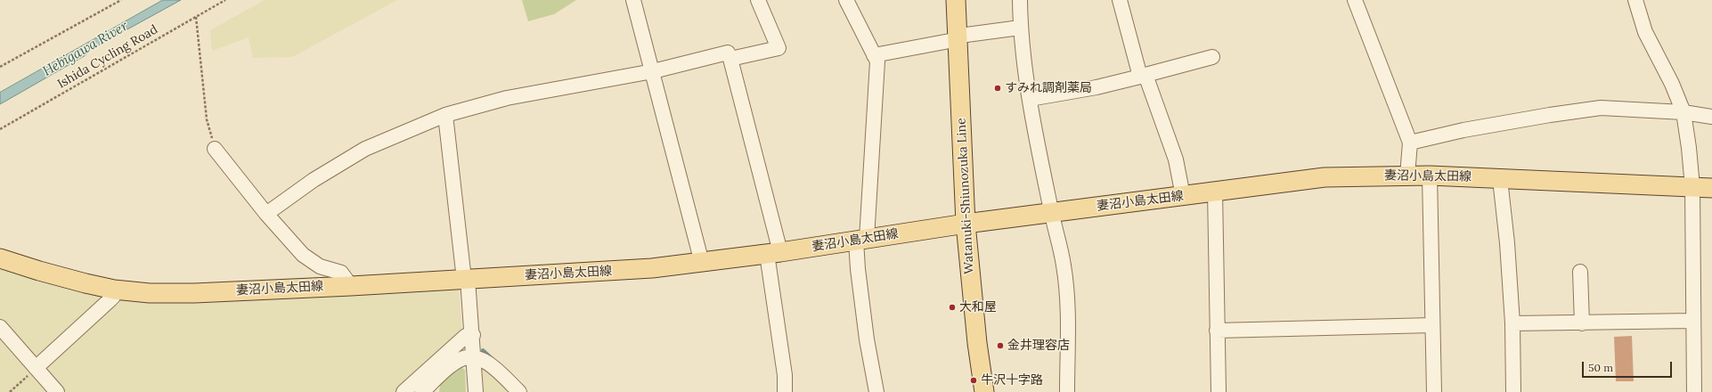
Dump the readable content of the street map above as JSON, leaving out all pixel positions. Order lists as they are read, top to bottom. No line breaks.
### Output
{"streets":{"main road":["妻沼小島太田線","Watanuki-Shiunozuka Line"],"path":["Ishida Cycling Road"]},"crossings":[["妻沼小島太田線","Watanuki-Shiunozuka Line"]],"water":["Hebigawa River"],"places":["すみれ調剤薬局","大和屋","金井理容店","牛沢十字路"],"scale_bar":"50 m"}
